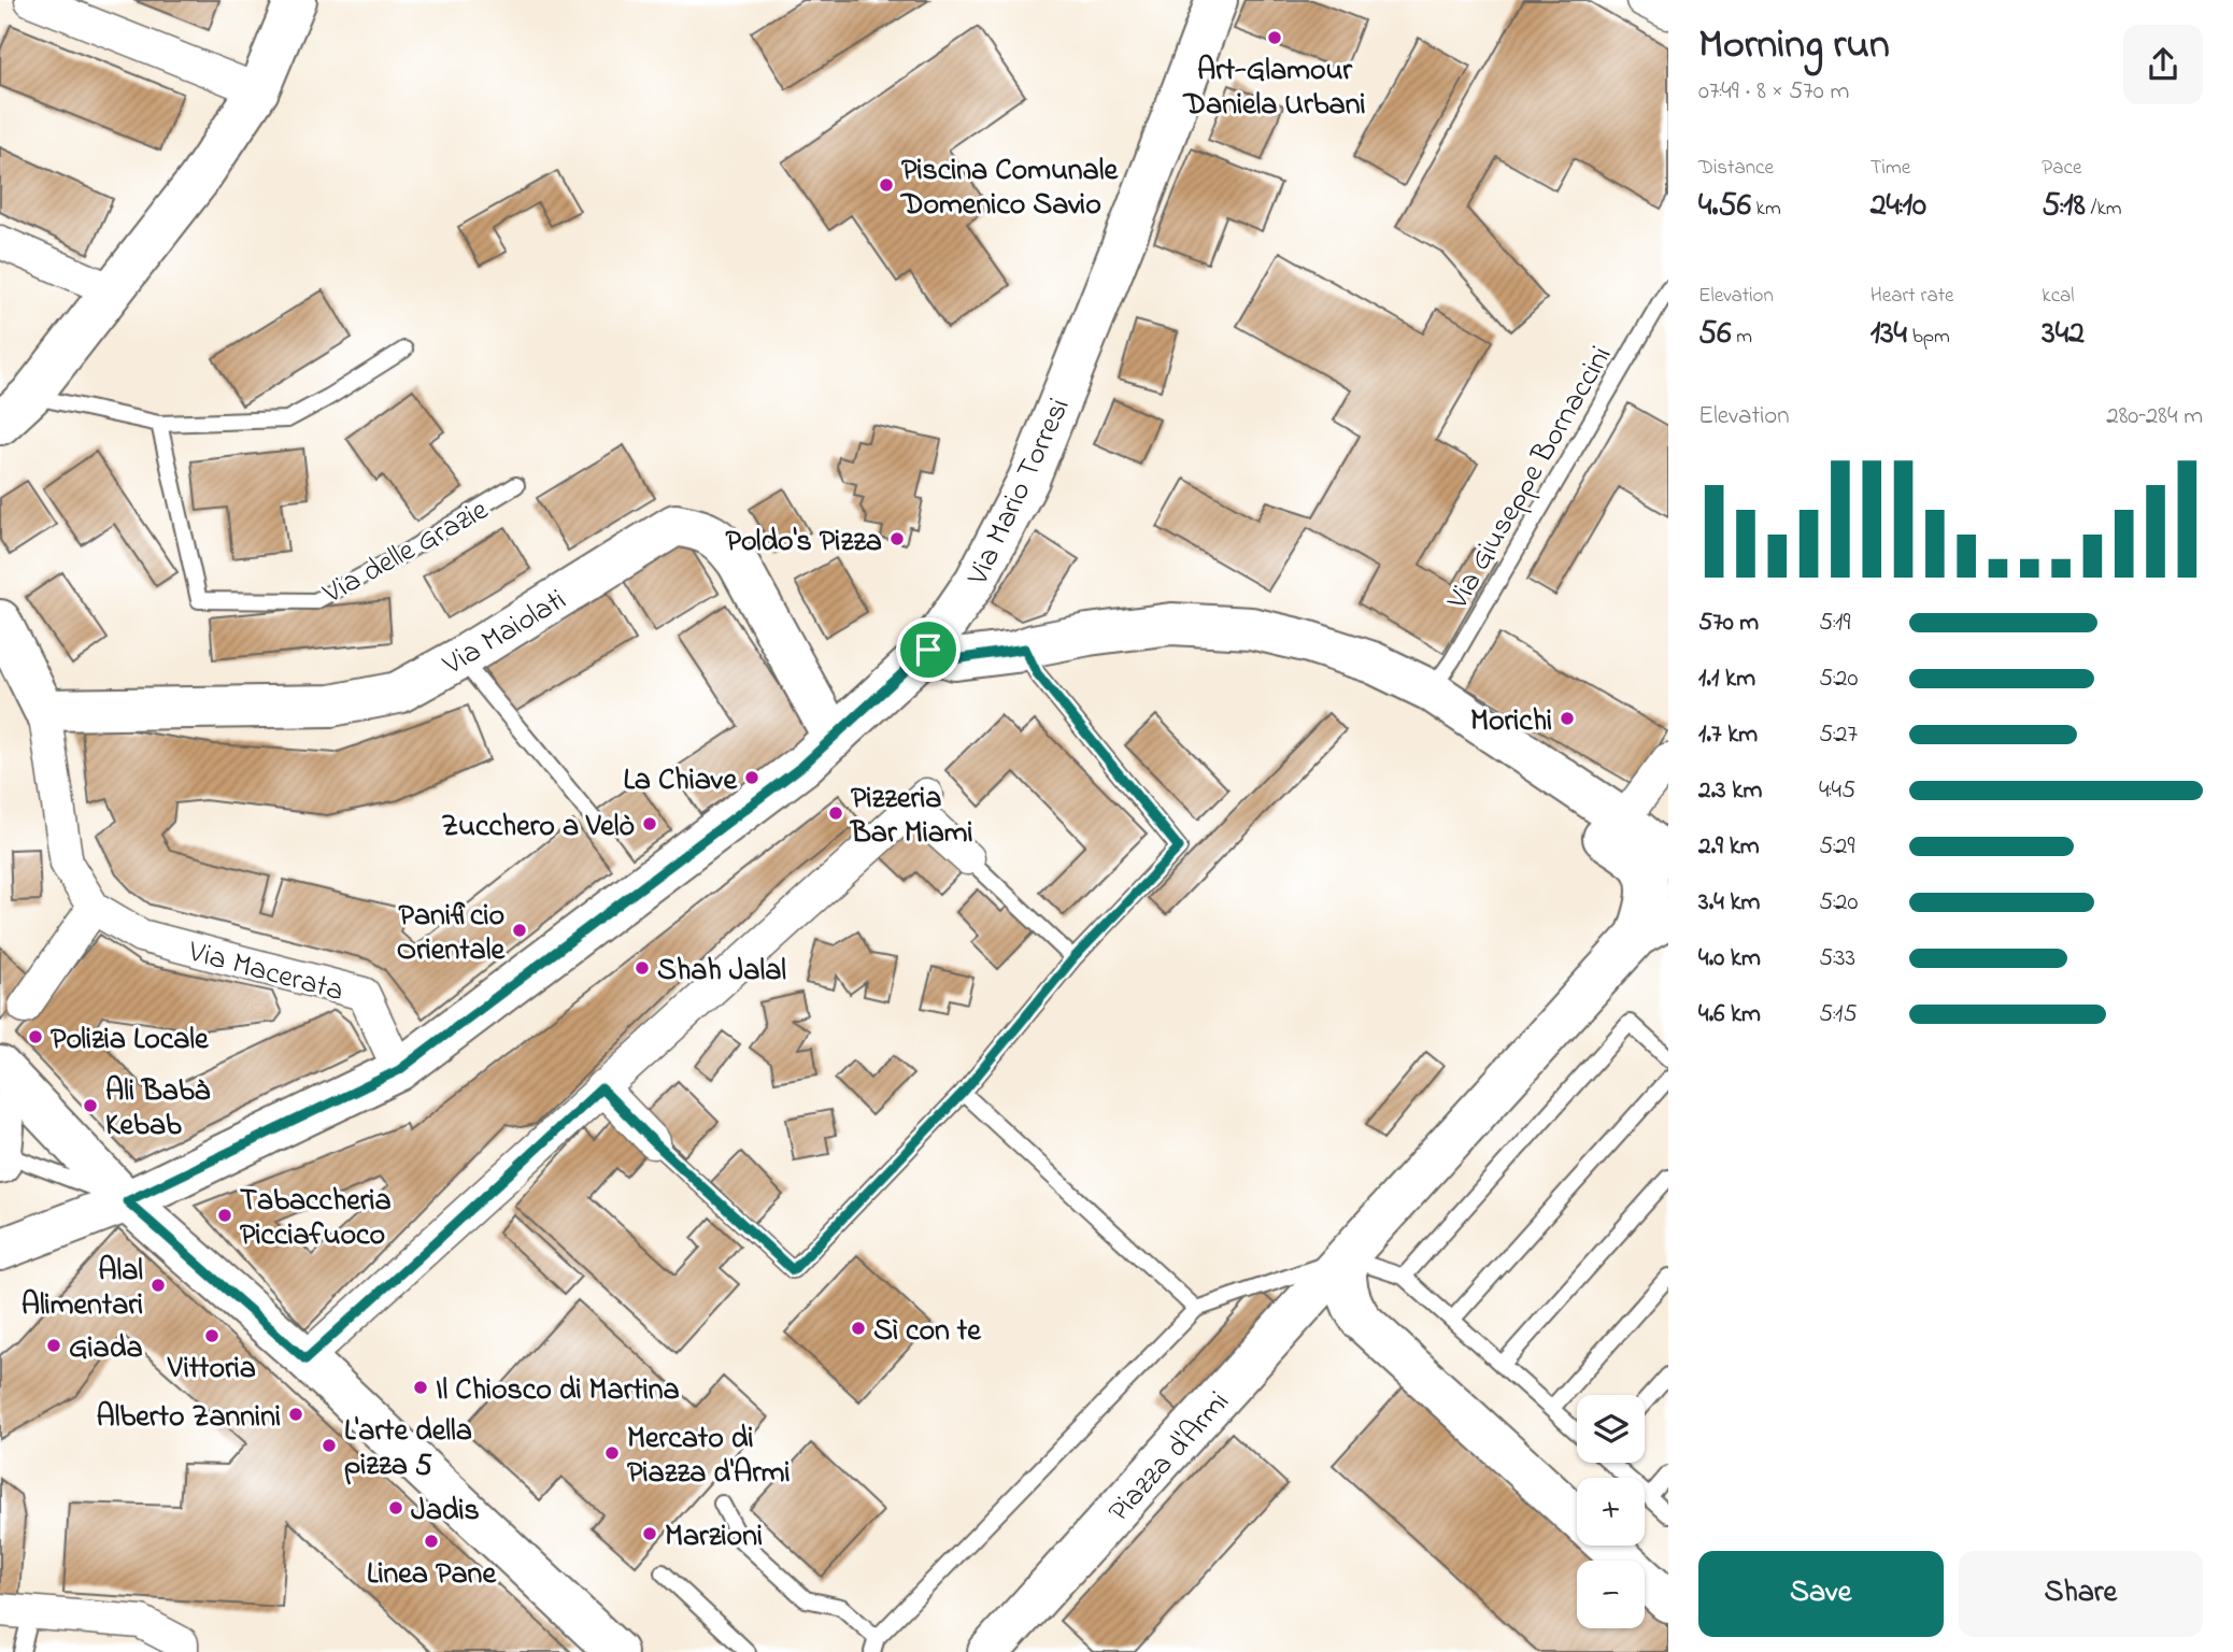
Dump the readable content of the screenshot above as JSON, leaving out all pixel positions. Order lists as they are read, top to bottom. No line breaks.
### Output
{"streets":{"street":["Via Mario Torresi","Via Maiolati","Via Macerata","Piazza d'Armi"],"lane":["Via Giuseppe Bornaccini","Via delle Grazie"]},"crossings":[["Via Mario Torresi","Via Maiolati"],["Via Mario Torresi","Via Macerata"],["Via Maiolati","Via Macerata"]],"places":["Art-Glamour Daniela Urbani","Piscina Comunale Domenico Savio","Poldo's Pizza","Morichi","La Chiave","Pizzeria Bar Miami","Zucchero a Velò","Panificio Orientale","Shah Jalal","Polizia Locale","Ali Babà Kebab","Tabaccheria Picciafuoco","Alal Alimentari","Sì con te","Vittoria","Giada","Il Chiosco di Martina","Alberto Zannini","L'arte della pizza 5","Mercato di Piazza d'Armi","Jadis","Marzioni","Linea Pane"],"page":{"heading":["Morning run","07:49 · 8 × 570 m"],"stats":[["Distance","4.56 km"],["Time","24:10"],["Pace","5:18 /km"],["Elevation","56 m"],["Heart rate","134 bpm"],["kcal","342"]],"chart":["Elevation","280–284 m"],"list":[{"name":"570 m","note":"5:19"},{"name":"1.1 km","note":"5:20"},{"name":"1.7 km","note":"5:27"},{"name":"2.3 km","note":"4:45"},{"name":"2.9 km","note":"5:29"},{"name":"3.4 km","note":"5:20"},{"name":"4.0 km","note":"5:33"},{"name":"4.6 km","note":"5:15"}],"map_buttons":["+","−"],"buttons":["Save","Share"]}}
